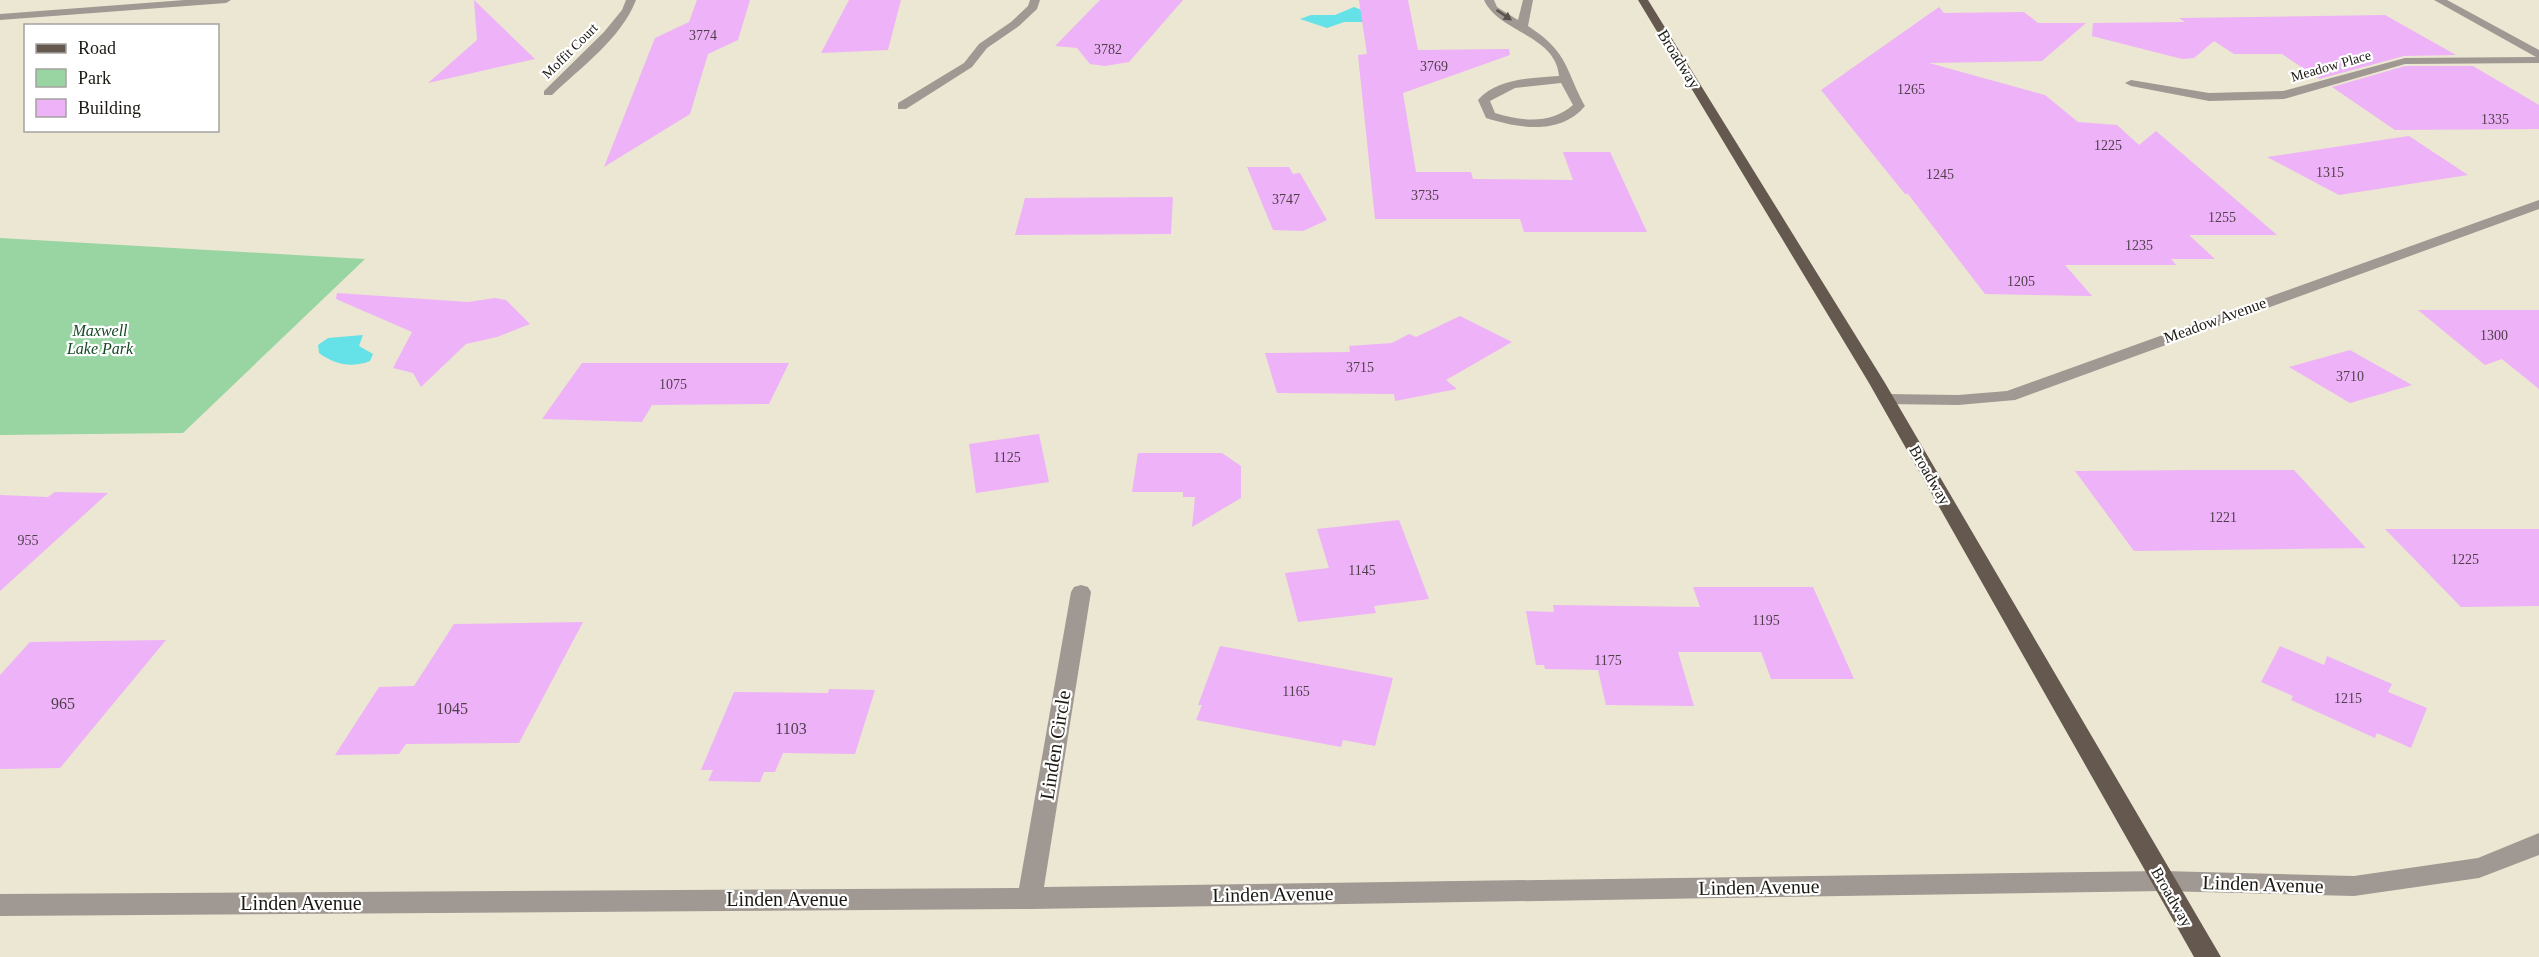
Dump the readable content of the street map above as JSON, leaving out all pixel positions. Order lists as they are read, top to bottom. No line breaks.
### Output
{"streets":{"main road":["Broadway"],"street":["Moffit Court","Meadow Place","Meadow Avenue","Linden Circle","Linden Avenue"]},"crossings":[["Broadway","Meadow Avenue"],["Broadway","Linden Avenue"],["Linden Circle","Linden Avenue"]],"parks":["Maxwell Lake Park"],"house_numbers":["3774","3782","3769","1265","1335","1225","1315","1245","3735","3747","1255","1235","1205","1300","3715","3710","1075","1125","1221","955","1225","1145","1195","1175","1165","1215","965","1045","1103"],"legend":["Road","Park","Building"]}
